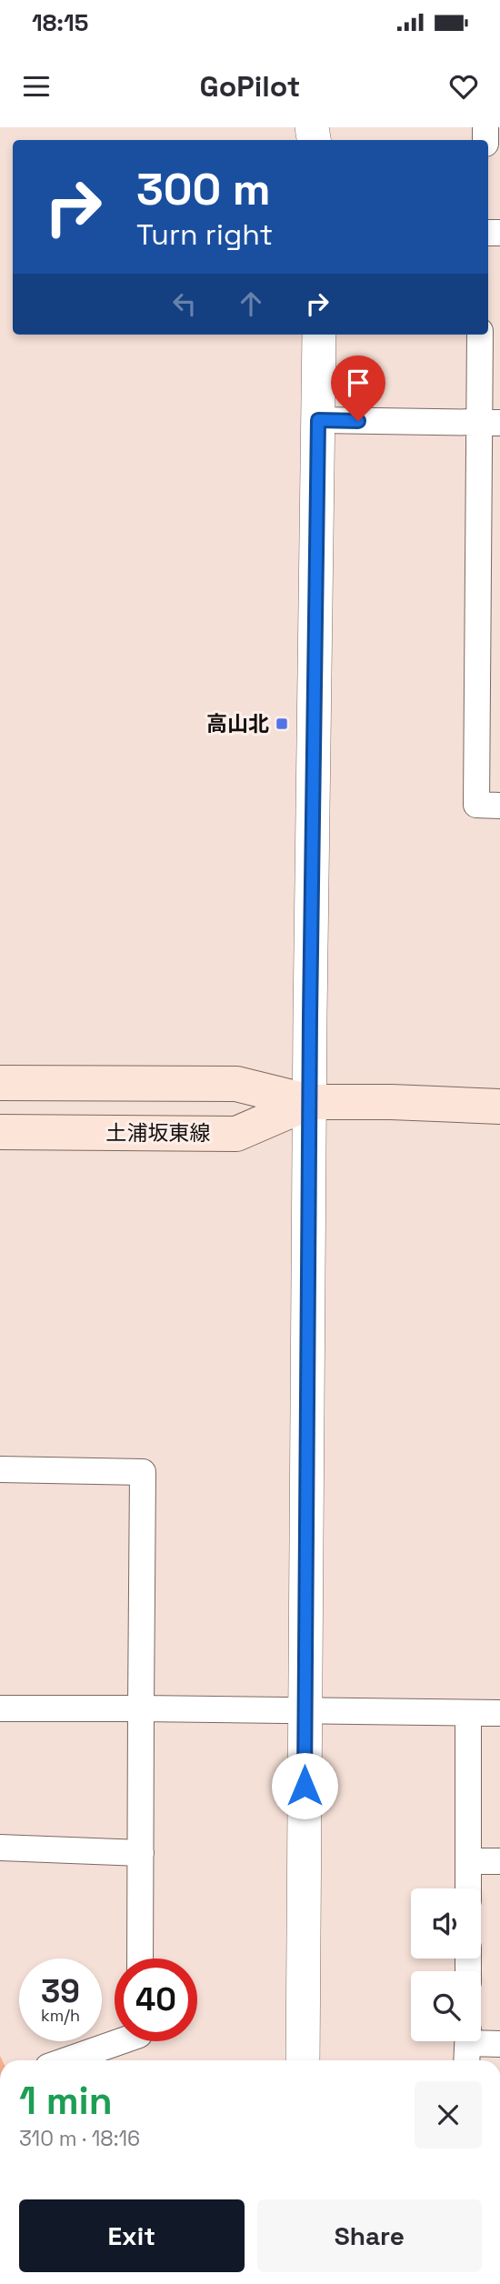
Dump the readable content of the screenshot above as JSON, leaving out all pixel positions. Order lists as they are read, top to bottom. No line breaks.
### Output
{"streets":{"main road":["土浦坂東線"]},"places":{"transit":["高山北"]},"page":{"status":"18:15","header":"GoPilot","turn":["300 m","Turn right"],"speed":"39 km/h","limit":"40","heading":["1 min","310 m · 18:16"],"buttons":["Exit","Share"]}}
